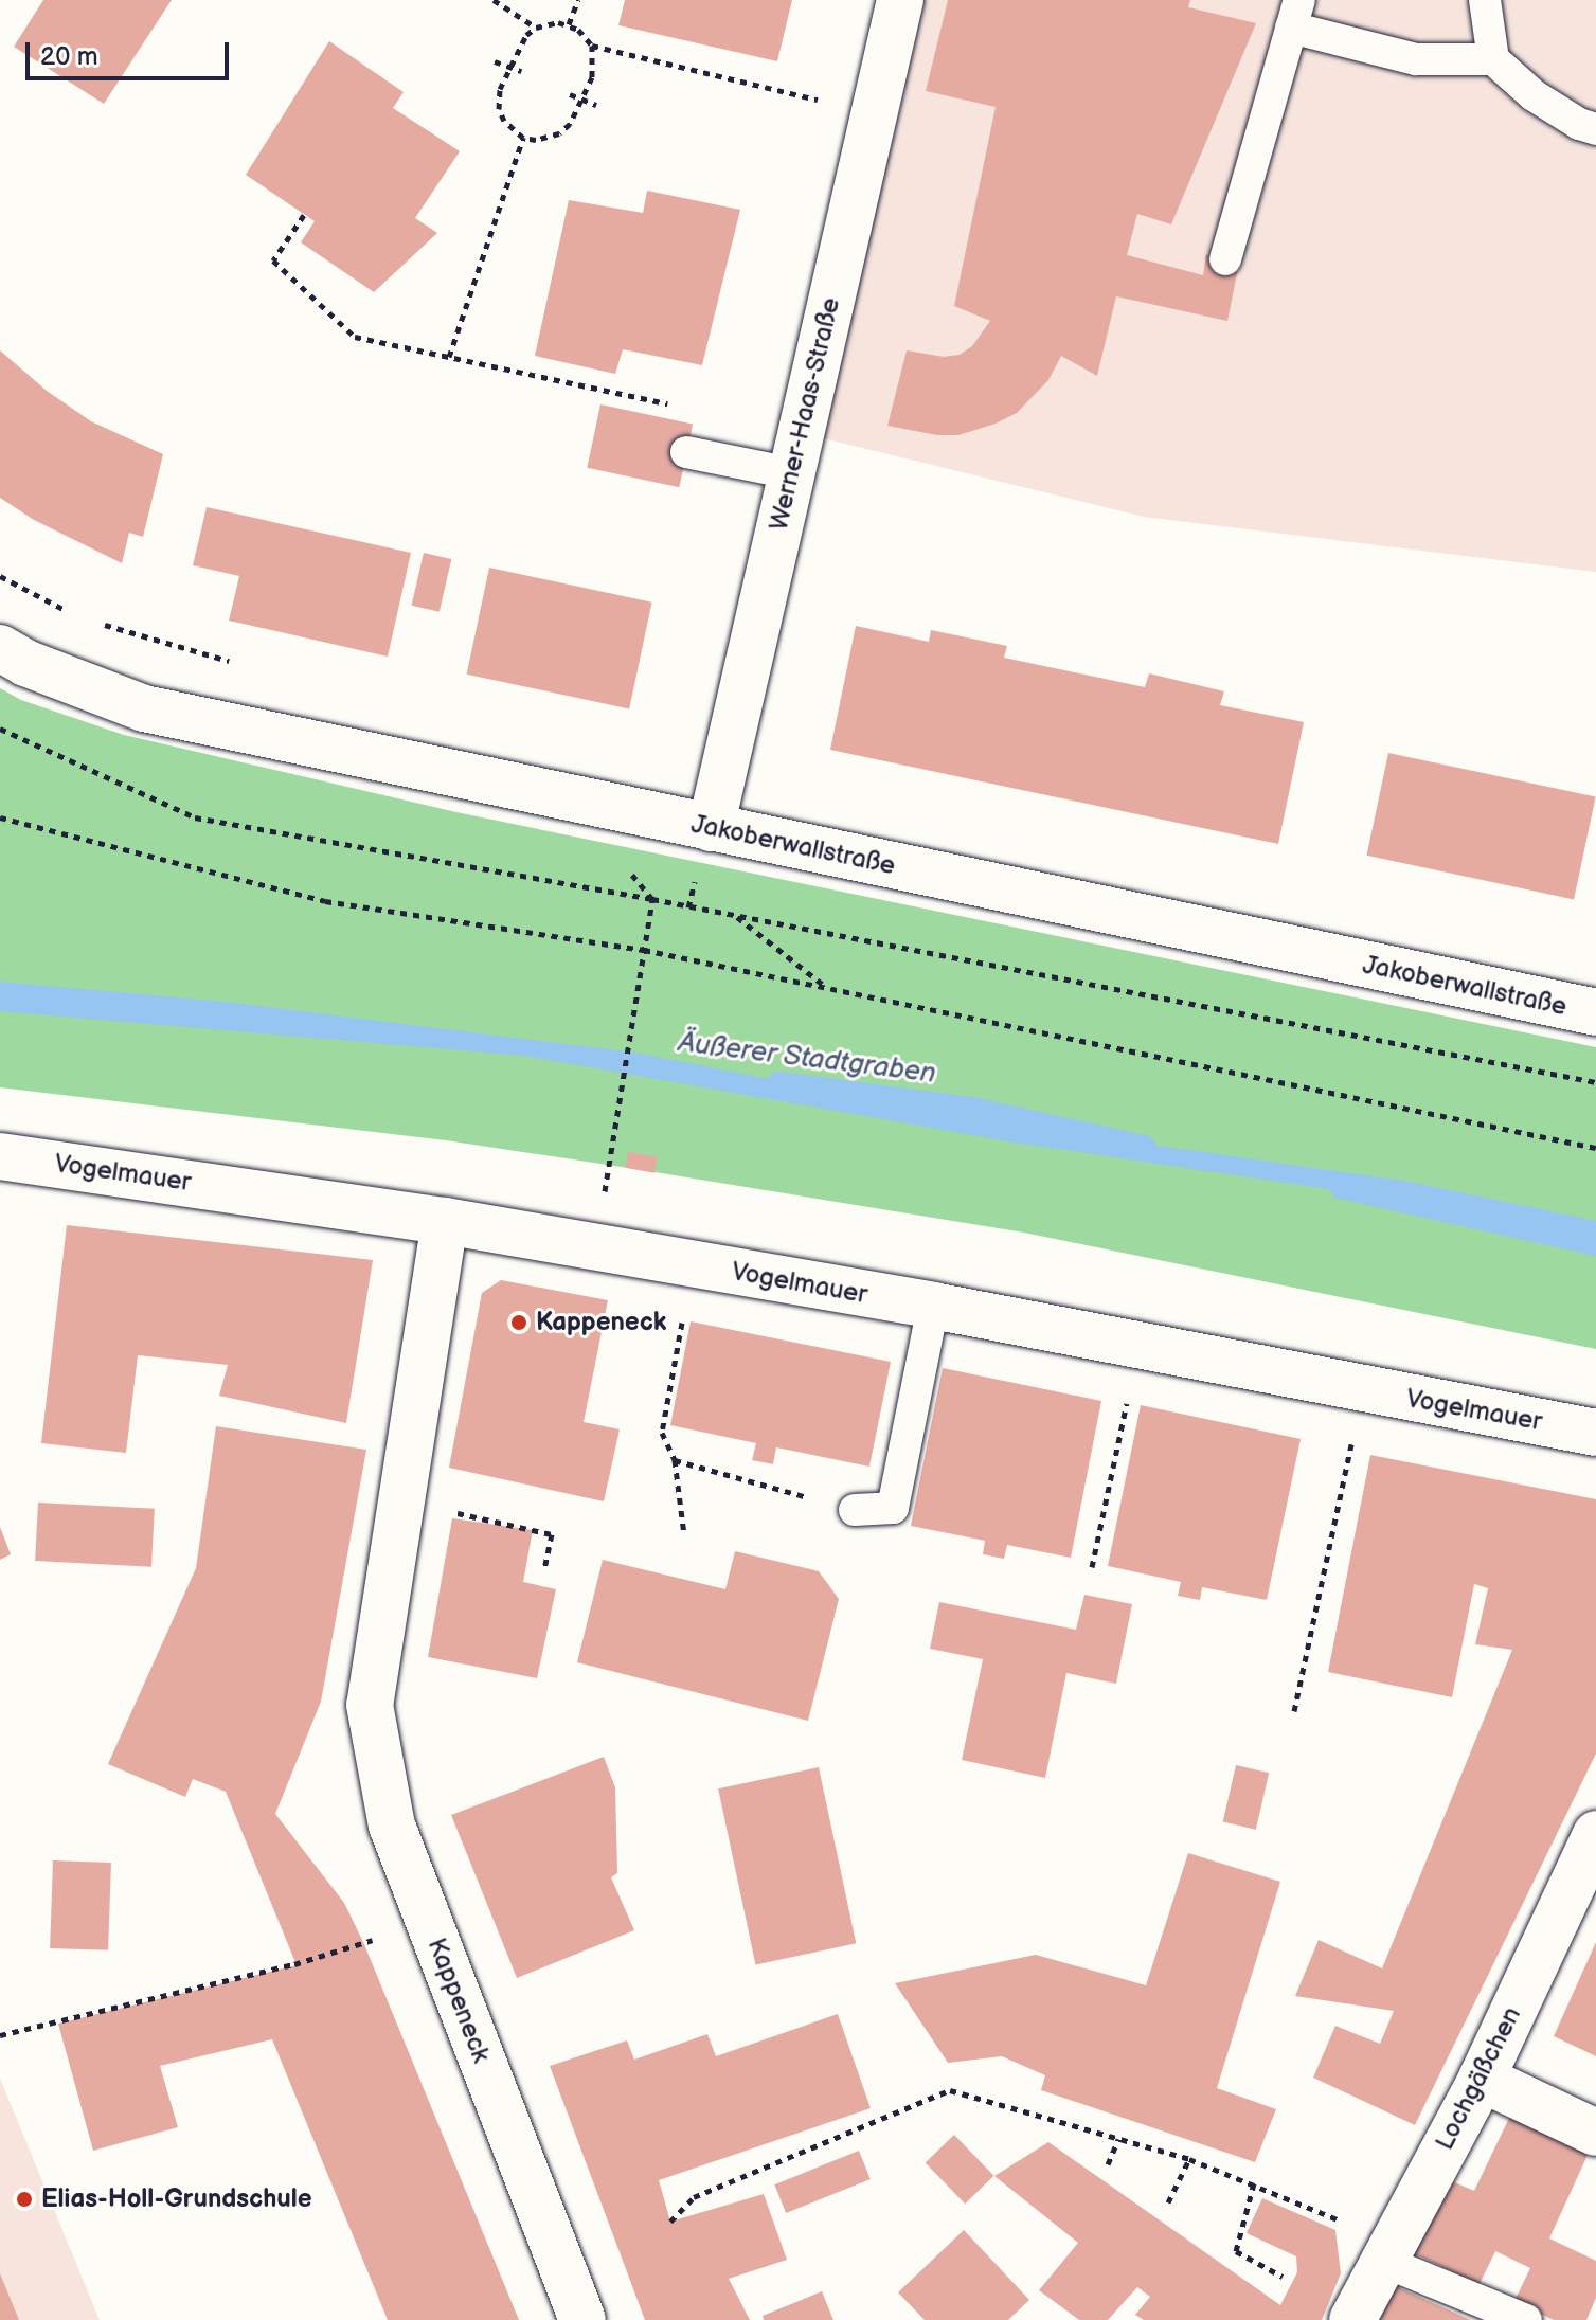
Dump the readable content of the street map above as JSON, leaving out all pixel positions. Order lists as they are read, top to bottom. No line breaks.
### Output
{"streets":{"street":["Werner-Haas-Straße","Jakoberwallstraße","Vogelmauer","Kappeneck","Lochgäßchen"]},"crossings":[["Werner-Haas-Straße","Jakoberwallstraße"],["Vogelmauer","Kappeneck"]],"water":["Äußerer Stadtgraben"],"places":["Kappeneck","Elias-Holl-Grundschule"],"scale_bar":"20 m"}
